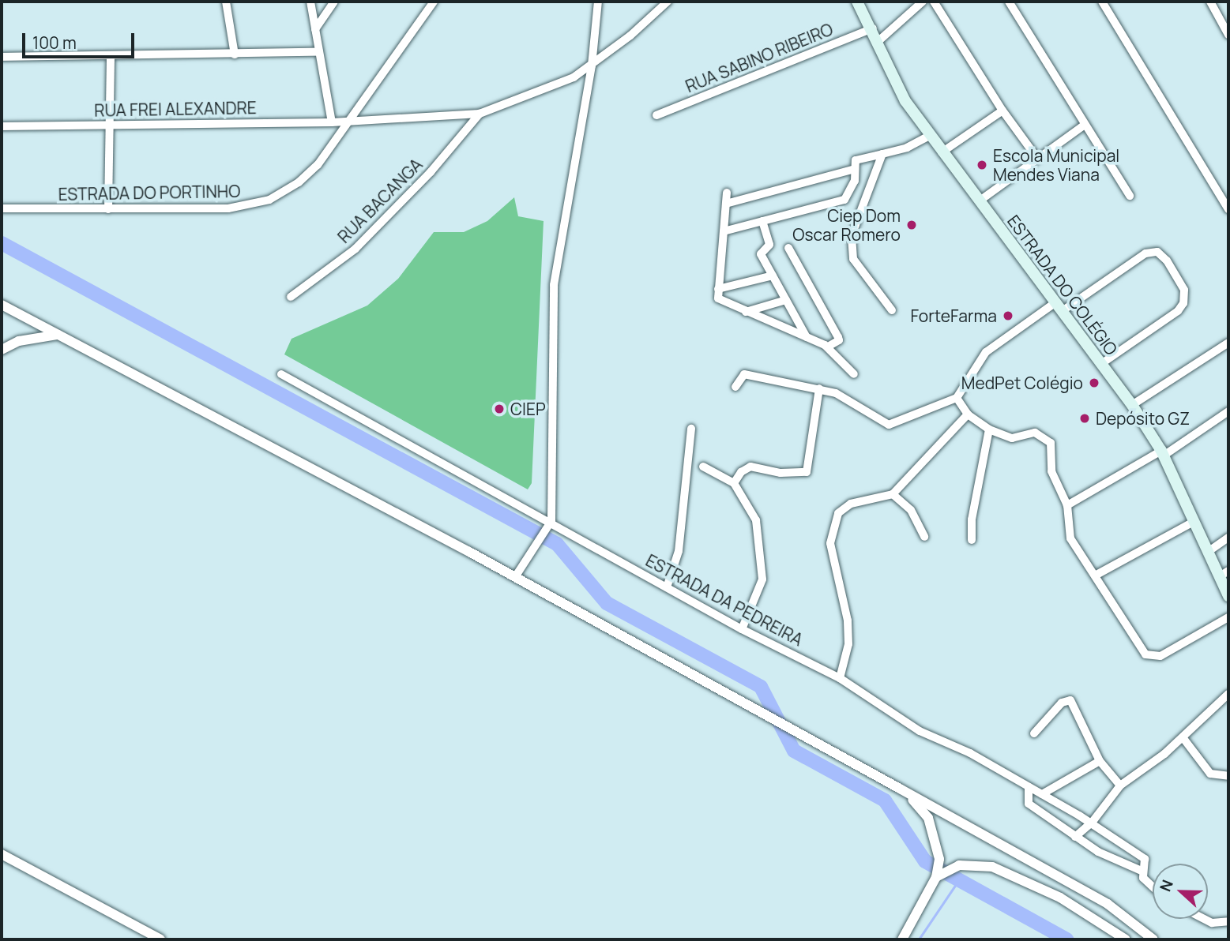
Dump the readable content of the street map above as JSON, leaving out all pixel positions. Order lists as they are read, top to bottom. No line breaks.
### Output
{"streets":{"main road":["ESTRADA DO COLÉGIO"],"street":["RUA SABINO RIBEIRO","RUA FREI ALEXANDRE","ESTRADA DO PORTINHO","RUA BACANGA","ESTRADA DA PEDREIRA"]},"crossings":[["RUA SABINO RIBEIRO","ESTRADA DO COLÉGIO"],["RUA FREI ALEXANDRE","ESTRADA DO PORTINHO"],["RUA FREI ALEXANDRE","RUA BACANGA"]],"places":["Escola Municipal Mendes Viana","Ciep Dom Oscar Romero","ForteFarma","MedPet Colégio","CIEP","Depósito GZ"],"scale_bar":"100 m","north":"left"}
